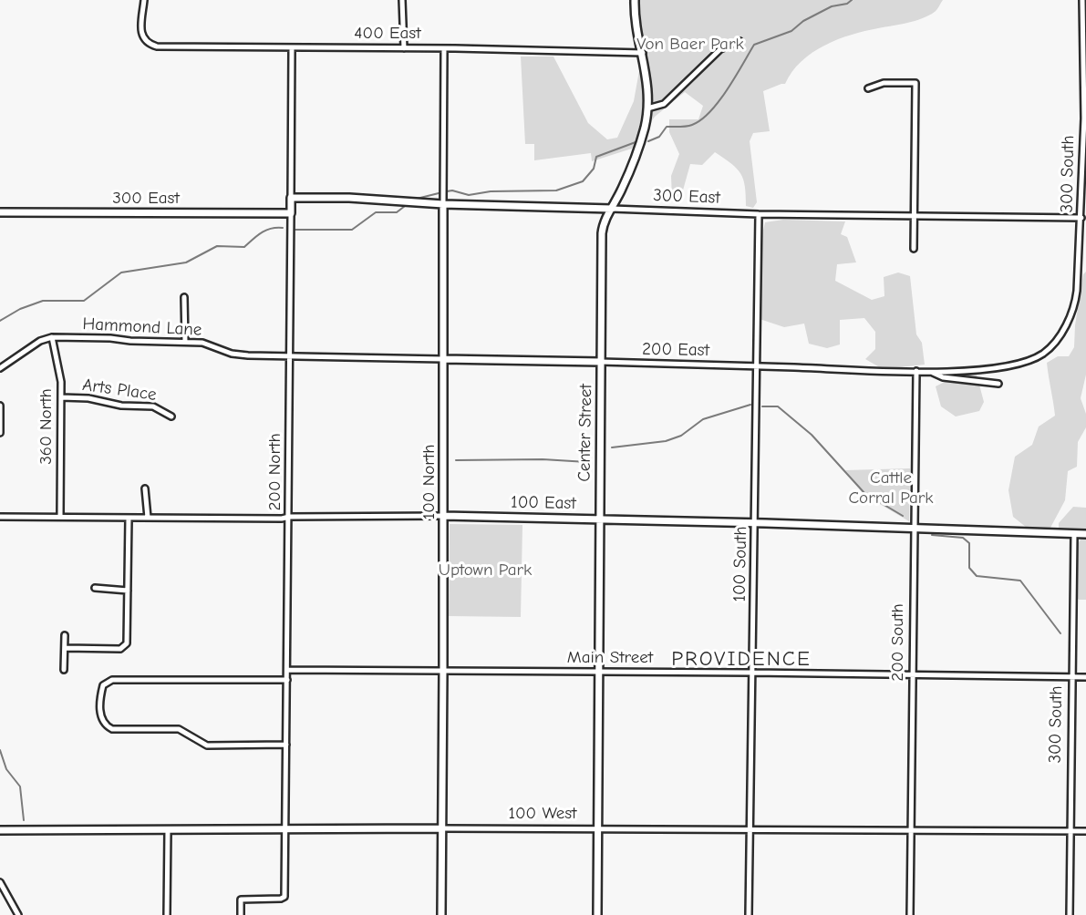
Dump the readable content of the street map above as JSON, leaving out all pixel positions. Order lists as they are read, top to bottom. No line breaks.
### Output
{"streets":{"street":["400 East","300 South","300 East","Hammond Lane","200 East","Arts Place","360 North","Center Street","200 North","100 North","100 East","100 South","200 South","Main Street","100 West"]},"crossings":[["400 East","Center Street"],["400 East","200 North"],["400 East","100 North"],["300 South","300 East"],["300 South","200 East"],["300 South","100 East"],["300 South","Main Street"],["300 South","100 West"],["300 East","Center Street"],["300 East","200 North"],["300 East","100 North"],["300 East","100 South"],["Hammond Lane","200 East"],["Hammond Lane","360 North"],["Hammond Lane","200 North"],["200 East","Center Street"],["200 East","200 North"],["200 East","100 North"],["200 East","100 South"],["200 East","200 South"],["Arts Place","360 North"],["360 North","100 East"],["Center Street","100 East"],["Center Street","Main Street"],["Center Street","100 West"],["200 North","100 East"],["200 North","Main Street"],["200 North","100 West"],["100 North","100 East"],["100 North","Main Street"],["100 North","100 West"],["100 East","100 South"],["100 East","200 South"],["100 South","Main Street"],["100 South","100 West"],["200 South","Main Street"],["200 South","100 West"]],"districts":["PROVIDENCE"],"parks":["Von Baer Park","Cattle Corral Park","Uptown Park"]}
